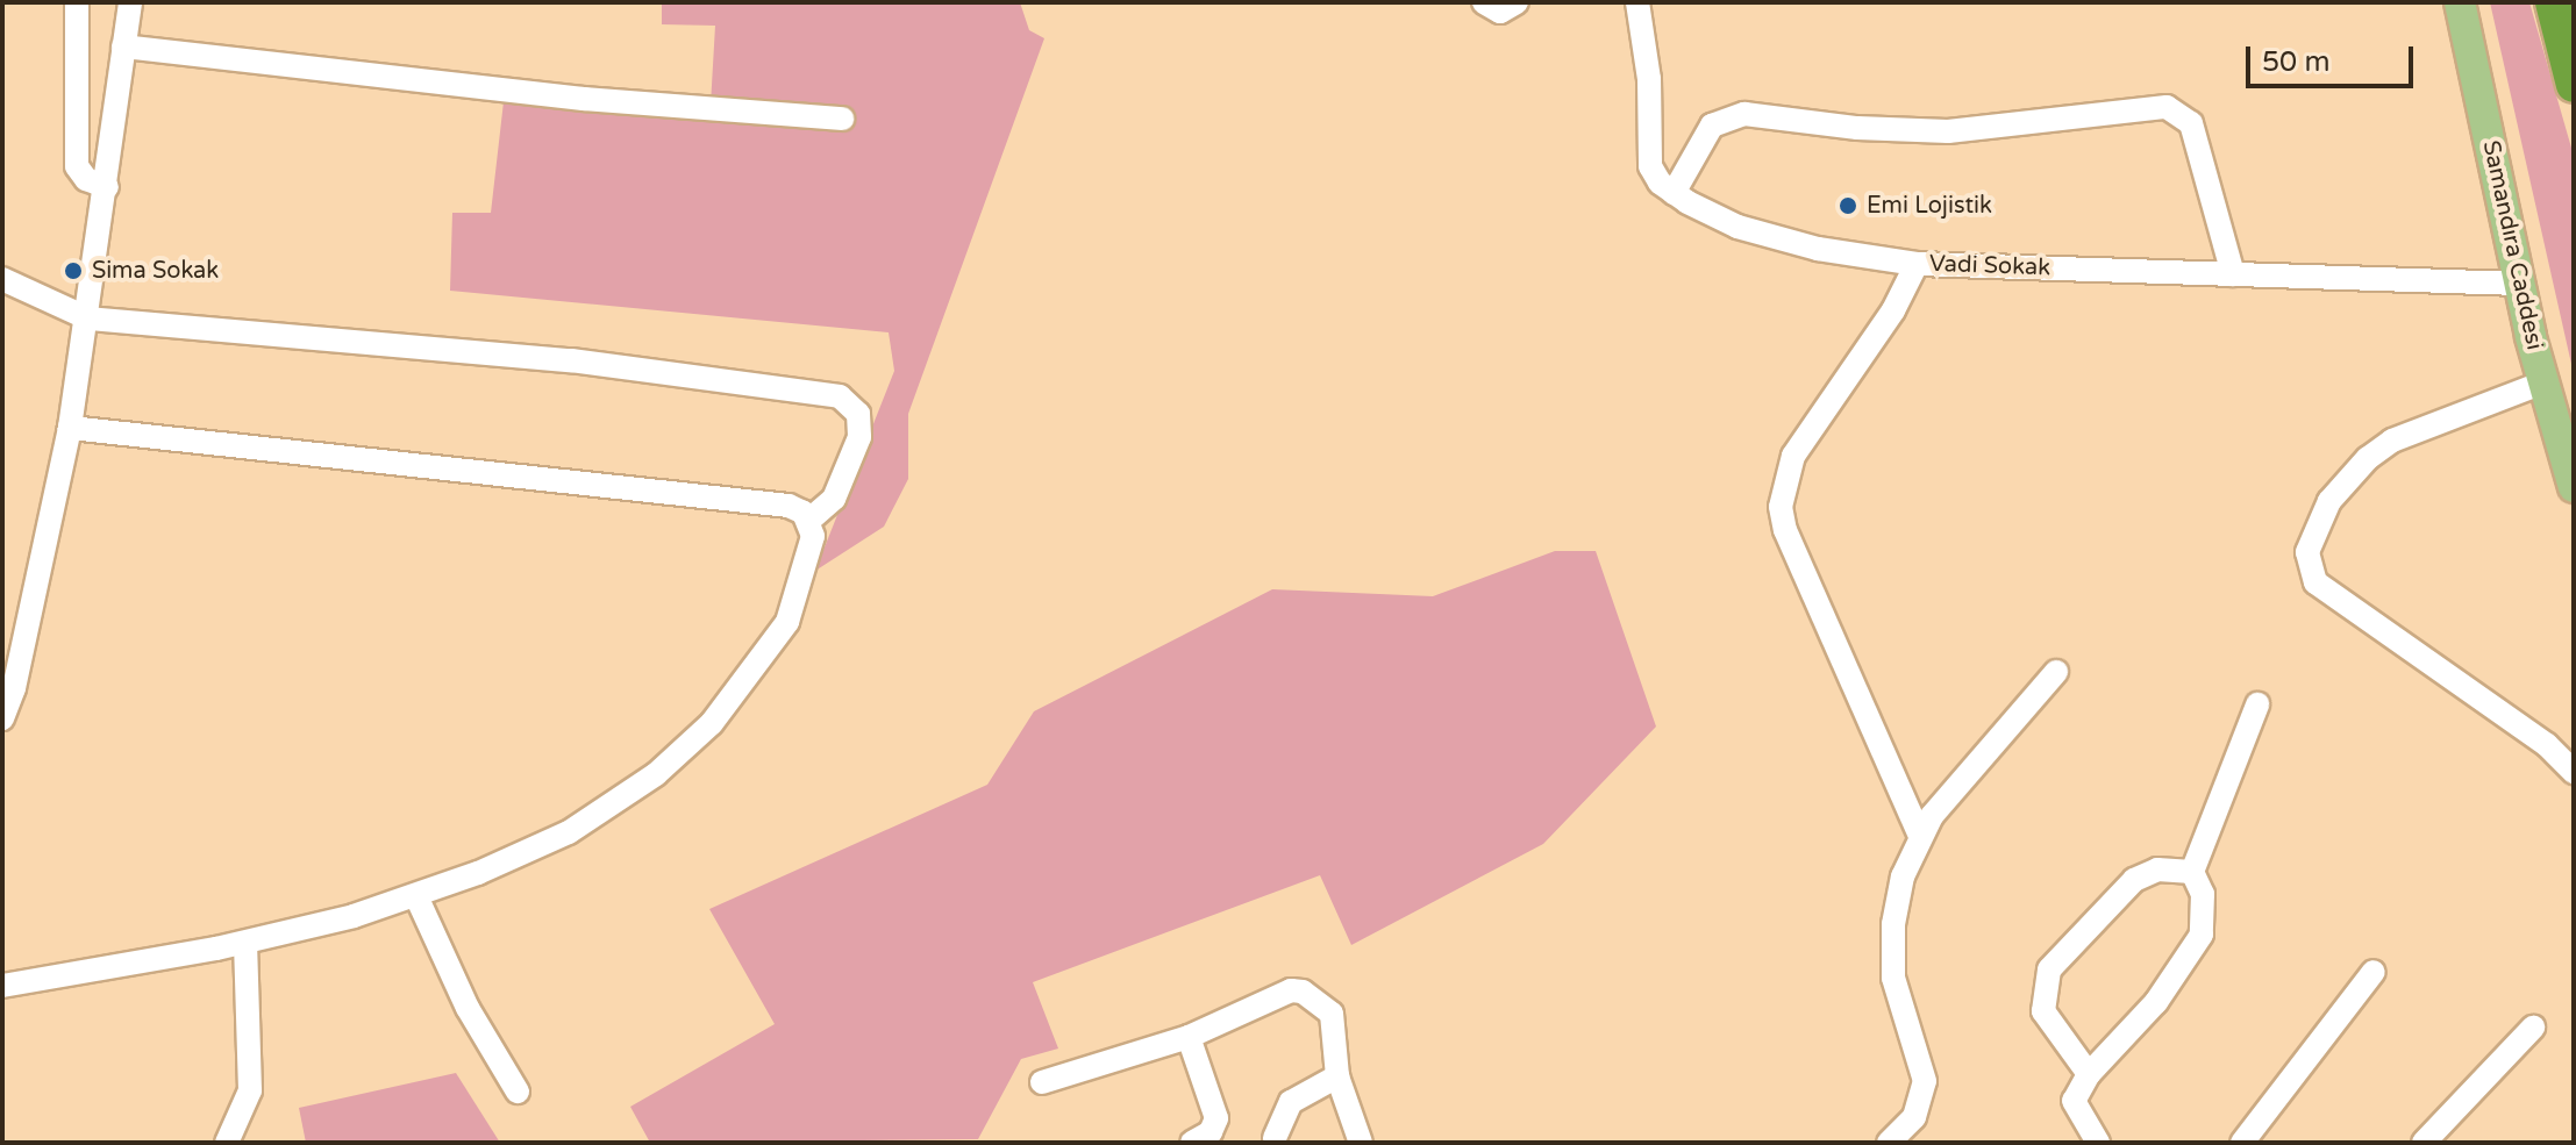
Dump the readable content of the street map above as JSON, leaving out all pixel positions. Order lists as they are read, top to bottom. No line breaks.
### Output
{"streets":{"main road":["Samandıra Caddesi"],"street":["Vadi Sokak"]},"crossings":[["Samandıra Caddesi","Vadi Sokak"]],"places":["Emi Lojistik","Sima Sokak"],"scale_bar":"50 m"}
